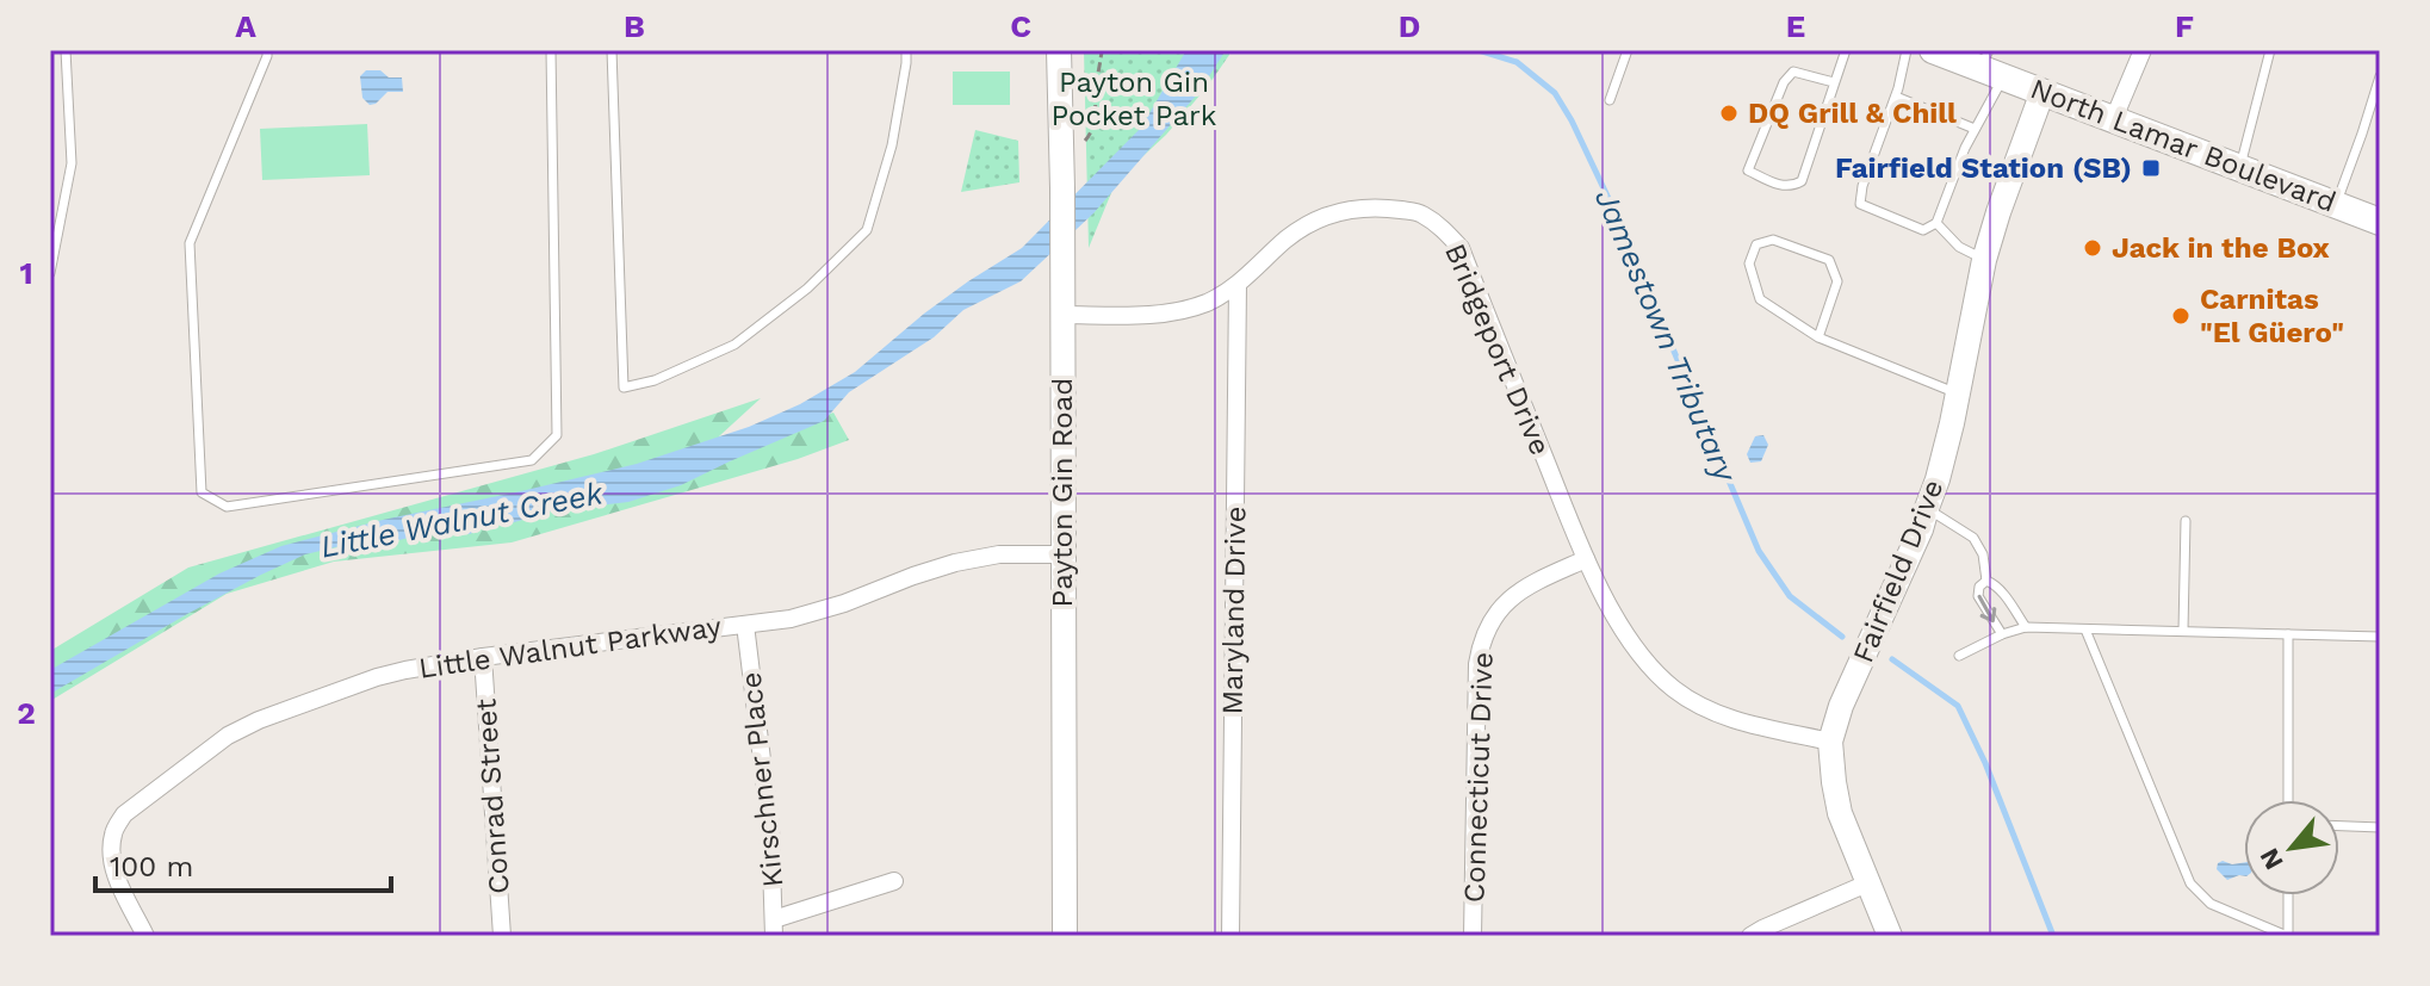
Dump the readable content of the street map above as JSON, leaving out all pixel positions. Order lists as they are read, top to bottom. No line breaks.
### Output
{"streets":{"main road":["North Lamar Boulevard"],"street":["Bridgeport Drive","Payton Gin Road","Fairfield Drive","Maryland Drive","Little Walnut Parkway","Connecticut Drive","Kirschner Place","Conrad Street"]},"crossings":[["North Lamar Boulevard","Fairfield Drive"],["Bridgeport Drive","Payton Gin Road"],["Bridgeport Drive","Fairfield Drive"],["Bridgeport Drive","Maryland Drive"],["Bridgeport Drive","Connecticut Drive"],["Payton Gin Road","Little Walnut Parkway"],["Little Walnut Parkway","Kirschner Place"],["Little Walnut Parkway","Conrad Street"]],"water":["Jamestown Tributary","Little Walnut Creek"],"parks":["Payton Gin Pocket Park"],"places":{"other":["DQ Grill & Chill","Jack in the Box","Carnitas \"El Güero\""],"transit":["Fairfield Station (SB)"]},"scale_bar":"100 m","north":"bottom left","grid":{"columns":["A","B","C","D","E","F"],"rows":["1","2"]}}
